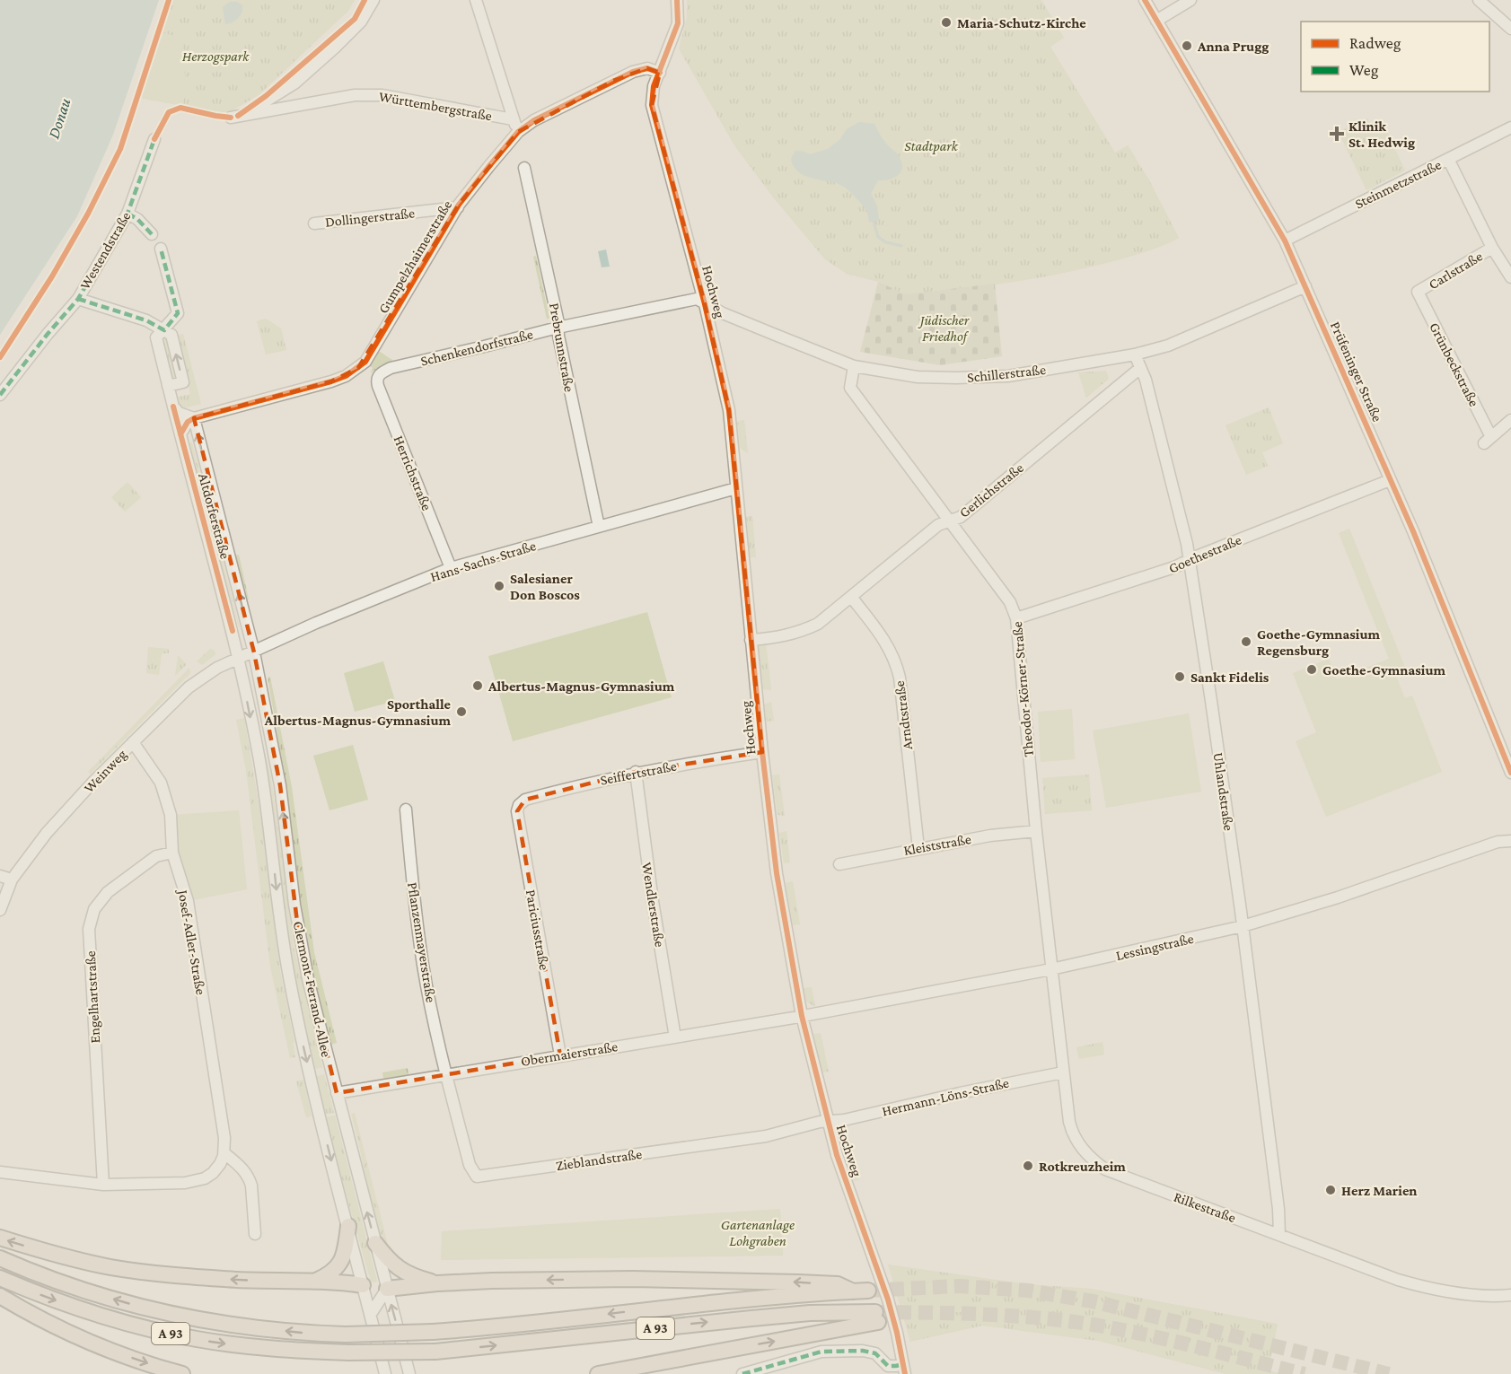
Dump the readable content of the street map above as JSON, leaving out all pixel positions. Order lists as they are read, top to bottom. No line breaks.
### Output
{"streets":{"highway":["A 93"],"street":["Württembergstraße","Steinmetzstraße","Dollingerstraße","Westendstraße","Gumpelzhaimerstraße","Carlstraße","Hochweg","Schenkendorfstraße","Prebrunnstraße","Grünbeckstraße","Prüfeninger Straße","Schillerstraße","Herrichstraße","Gerlichstraße","Altdorferstraße","Goethestraße","Hans-Sachs-Straße","Theodor-Körner-Straße","Arndtstraße","Weinweg","Seiffertstraße","Uhlandstraße","Kleiststraße","Wendlerstraße","Pariciusstraße","Josef-Adler-Straße","Pflanzenmayerstraße","Lessingstraße","Clermont-Ferrand-Allee","Engelhartstraße","Obermaierstraße","Hermann-Löns-Straße","Zieblandstraße","Rilkestraße"]},"crossings":[["Steinmetzstraße","Prüfeninger Straße"],["Dollingerstraße","Gumpelzhaimerstraße"],["Westendstraße","Altdorferstraße"],["Gumpelzhaimerstraße","Hochweg"],["Gumpelzhaimerstraße","Altdorferstraße"],["Carlstraße","Grünbeckstraße"],["Hochweg","Schenkendorfstraße"],["Hochweg","Schillerstraße"],["Hochweg","Gerlichstraße"],["Hochweg","Hans-Sachs-Straße"],["Hochweg","Seiffertstraße"],["Hochweg","Lessingstraße"],["Hochweg","Obermaierstraße"],["Hochweg","Hermann-Löns-Straße"],["Hochweg","Zieblandstraße"],["Schenkendorfstraße","Prebrunnstraße"],["Schenkendorfstraße","Schillerstraße"],["Schenkendorfstraße","Herrichstraße"],["Prebrunnstraße","Hans-Sachs-Straße"],["Prüfeninger Straße","Schillerstraße"],["Prüfeninger Straße","Goethestraße"],["Schillerstraße","Theodor-Körner-Straße"],["Schillerstraße","Uhlandstraße"],["Herrichstraße","Hans-Sachs-Straße"],["Gerlichstraße","Theodor-Körner-Straße"],["Gerlichstraße","Arndtstraße"],["Gerlichstraße","Uhlandstraße"],["Altdorferstraße","Hans-Sachs-Straße"],["Altdorferstraße","Weinweg"],["Altdorferstraße","Clermont-Ferrand-Allee"],["Goethestraße","Theodor-Körner-Straße"],["Goethestraße","Uhlandstraße"],["Hans-Sachs-Straße","Weinweg"],["Hans-Sachs-Straße","Clermont-Ferrand-Allee"],["Theodor-Körner-Straße","Kleiststraße"],["Theodor-Körner-Straße","Lessingstraße"],["Theodor-Körner-Straße","Rilkestraße"],["Arndtstraße","Kleiststraße"],["Weinweg","Josef-Adler-Straße"],["Weinweg","Clermont-Ferrand-Allee"],["Seiffertstraße","Wendlerstraße"],["Seiffertstraße","Pariciusstraße"],["Uhlandstraße","Lessingstraße"],["Uhlandstraße","Rilkestraße"],["Wendlerstraße","Obermaierstraße"],["Pariciusstraße","Obermaierstraße"],["Josef-Adler-Straße","Engelhartstraße"],["Pflanzenmayerstraße","Obermaierstraße"],["Pflanzenmayerstraße","Zieblandstraße"],["Lessingstraße","Obermaierstraße"],["Lessingstraße","Rilkestraße"],["Clermont-Ferrand-Allee","Obermaierstraße"],["Obermaierstraße","Zieblandstraße"],["Hermann-Löns-Straße","Zieblandstraße"],["Hermann-Löns-Straße","Rilkestraße"]],"water":["Donau"],"parks":["Herzogspark","Stadtpark","Jüdischer Friedhof","Gartenanlage Lohgraben"],"places":{"other":["Maria-Schutz-Kirche","Anna Prugg","Salesianer Don Boscos","Goethe-Gymnasium Regensburg","Goethe-Gymnasium","Sankt Fidelis","Albertus-Magnus-Gymnasium","Sporthalle Albertus-Magnus-Gymnasium","Rotkreuzheim","Herz Marien"],"health":["Klinik St. Hedwig"]},"legend":["Radweg","Weg"]}
